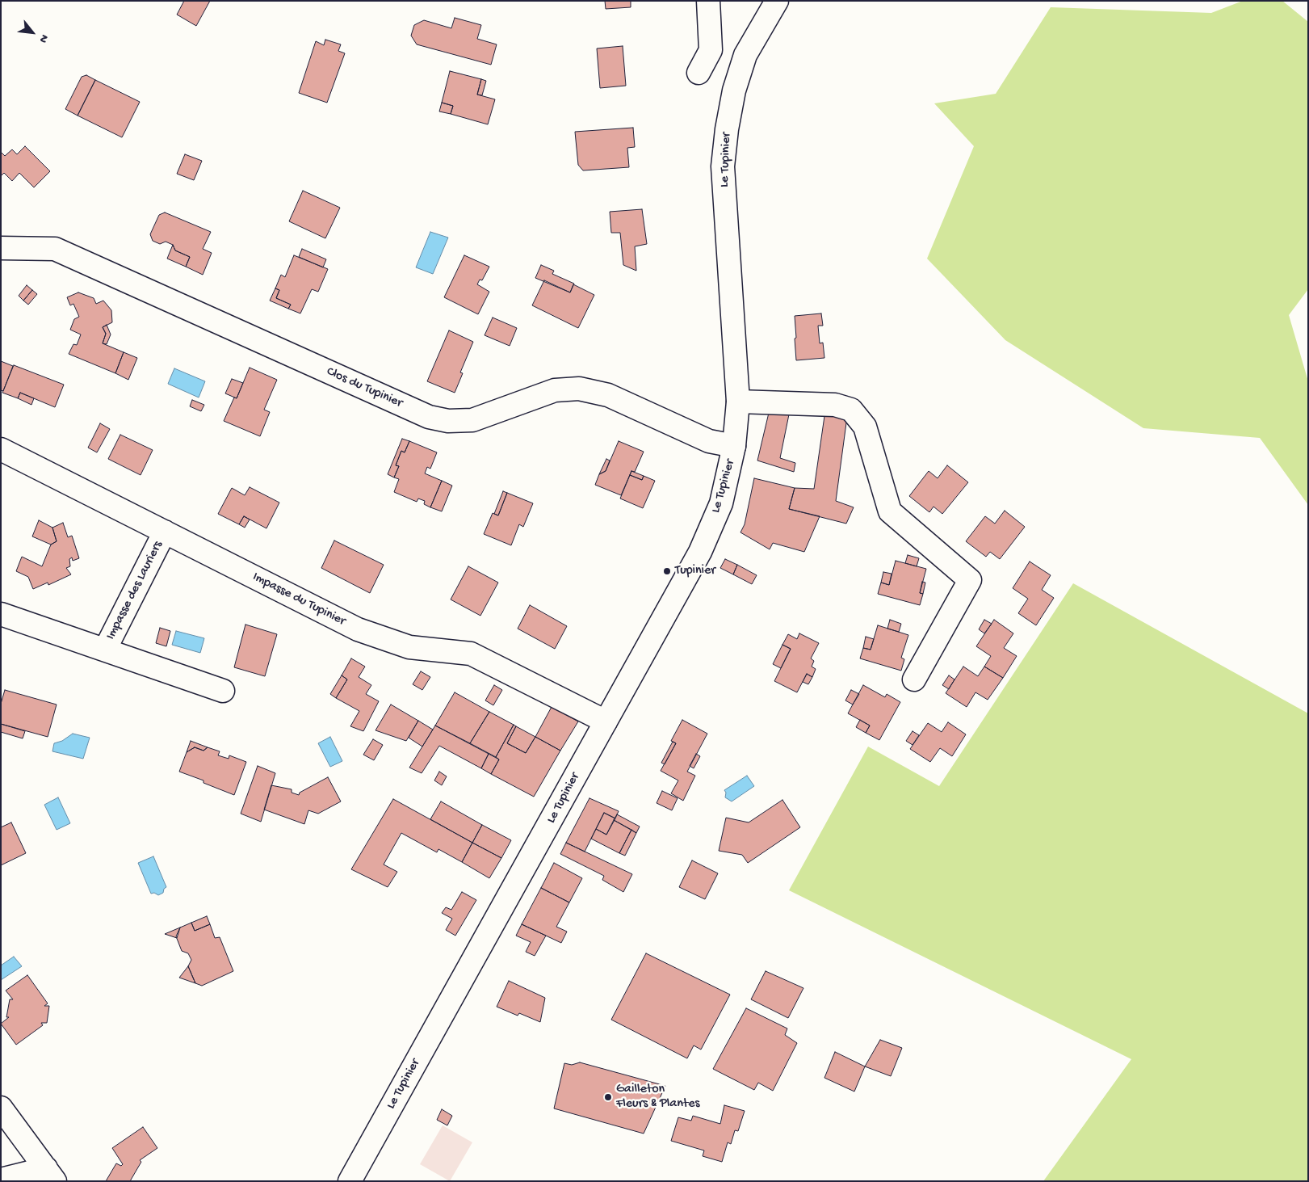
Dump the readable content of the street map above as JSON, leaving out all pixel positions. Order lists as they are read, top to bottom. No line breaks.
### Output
{"streets":{"street":["Le Tupinier","Clos du Tupinier","Impasse des Lauriers","Impasse du Tupinier"]},"crossings":[["Le Tupinier","Clos du Tupinier"],["Le Tupinier","Impasse du Tupinier"],["Impasse des Lauriers","Impasse du Tupinier"]],"places":["Tupinier","Gailleton Fleurs & Plantes"],"north":"bottom right"}
